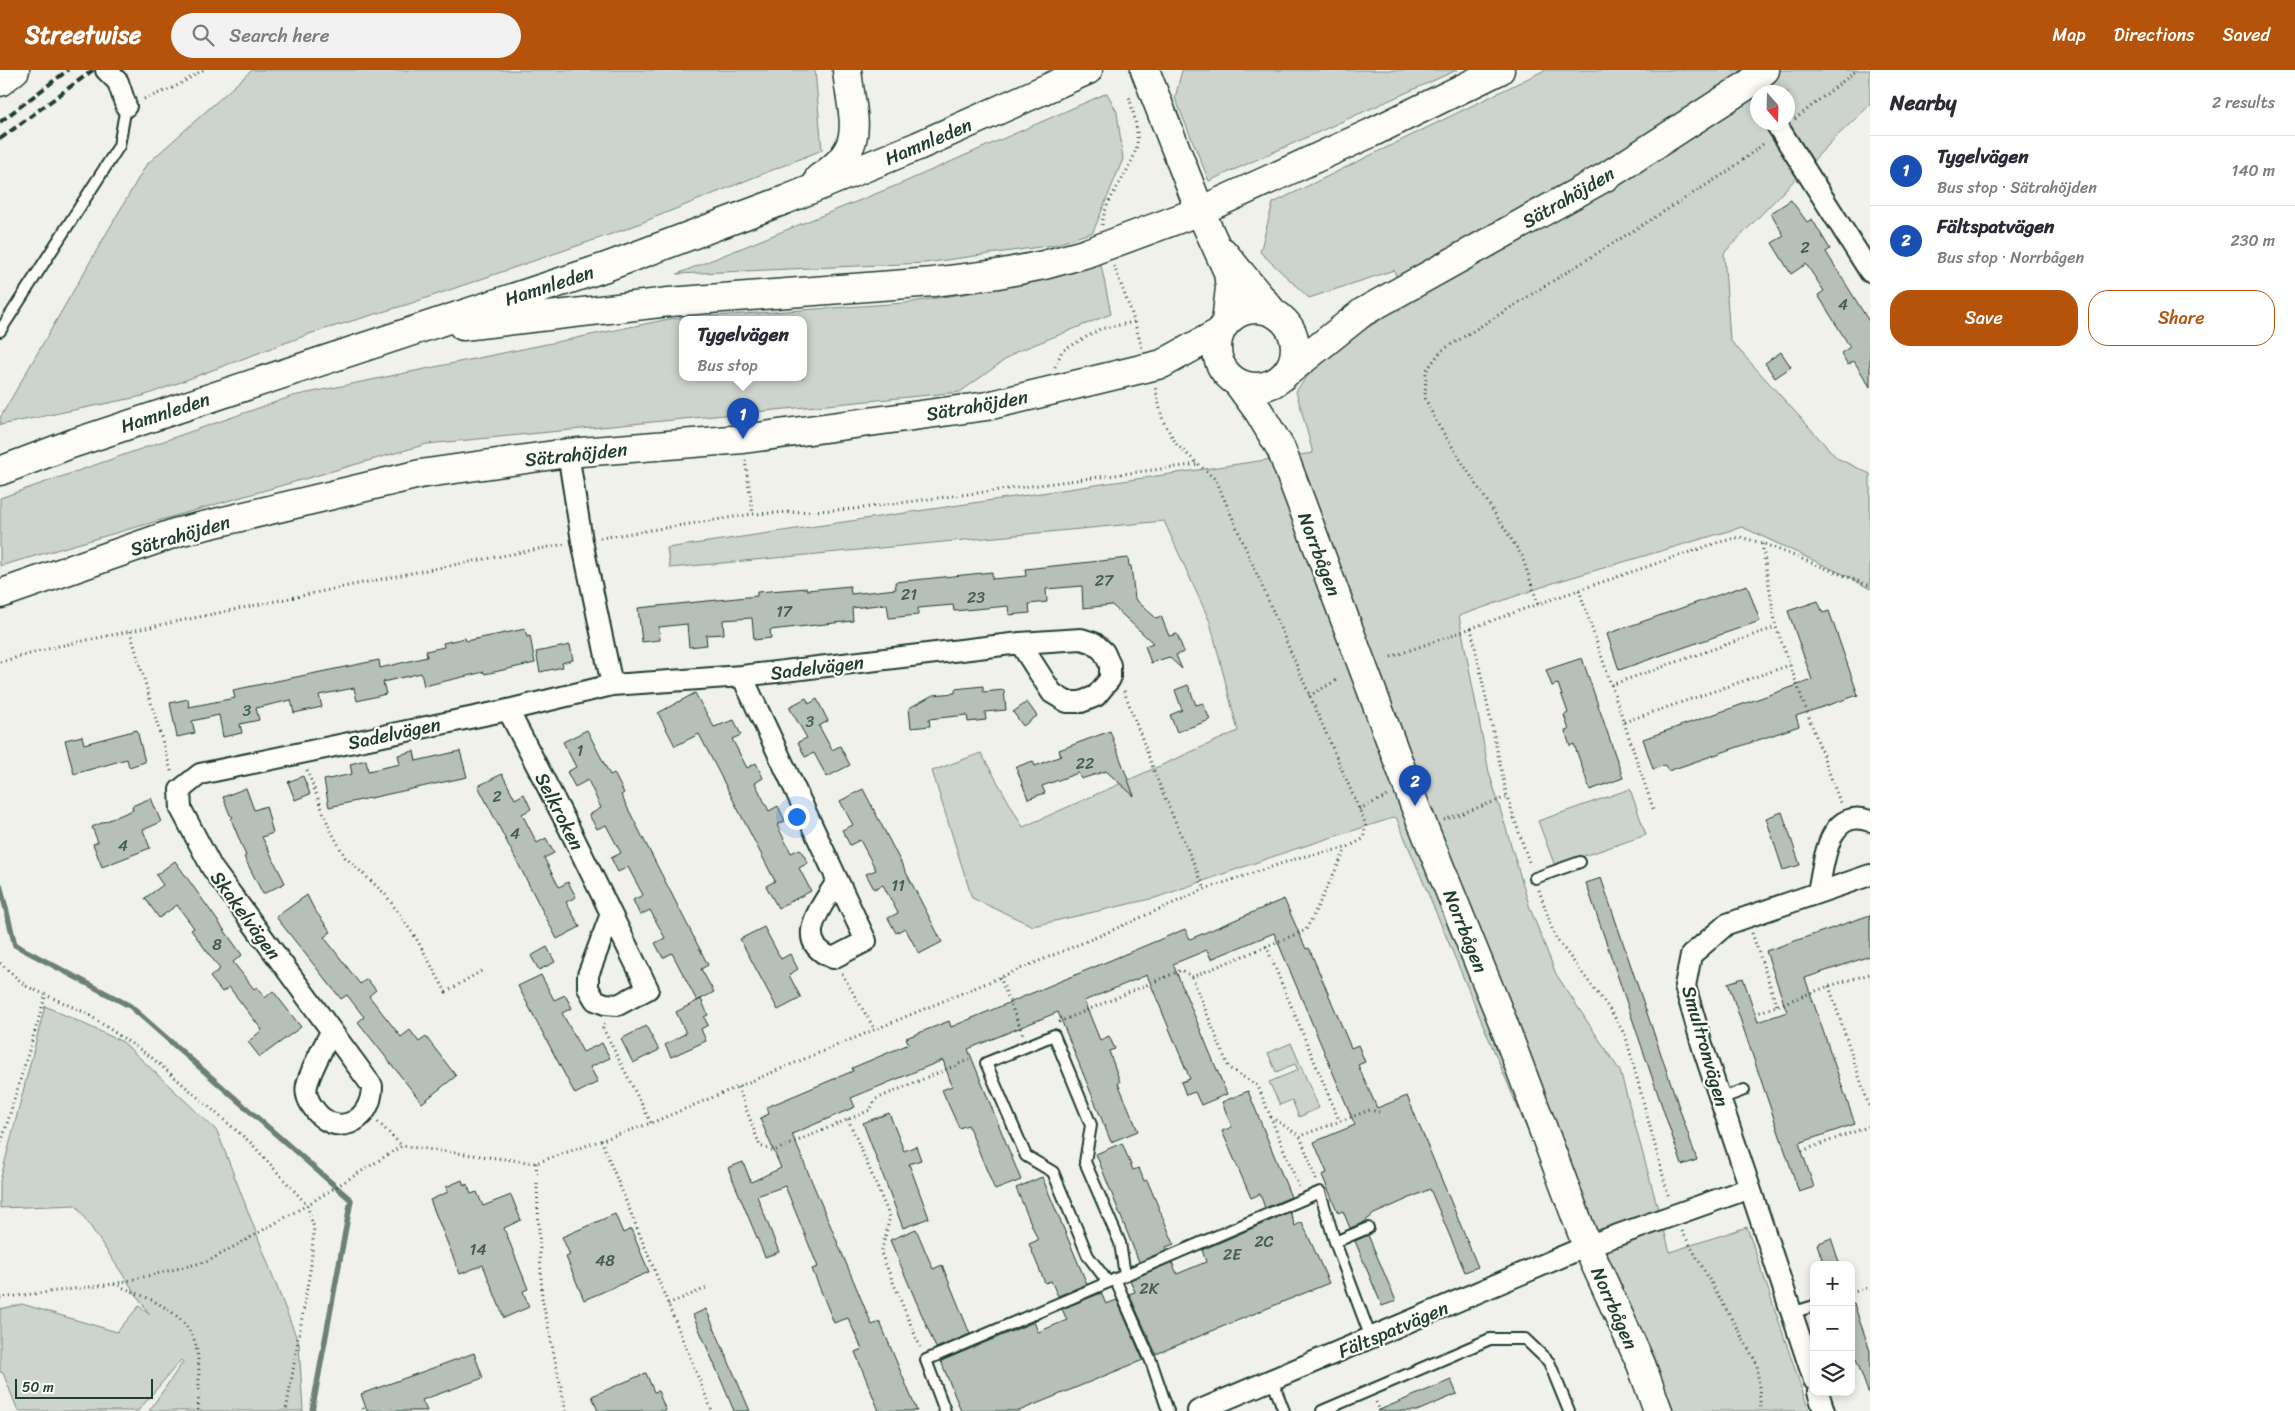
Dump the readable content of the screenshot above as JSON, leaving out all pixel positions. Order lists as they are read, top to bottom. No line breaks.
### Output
{"streets":{"street":["Hamnleden","Sätrahöjden","Norrbågen","Sadelvägen","Selkroken","Skakelvägen","Smultronvägen","Fältspatvägen"]},"crossings":[["Sätrahöjden","Norrbågen"],["Norrbågen","Fältspatvägen"],["Sadelvägen","Selkroken"],["Sadelvägen","Skakelvägen"]],"house_numbers":["2","4","27","21","23","17","3","3","1","22","2","4","4","11","8","2C","14","2E","48","2K"],"scale_bar":"50 m","north":"bottom","page":{"header":"Streetwise","search":"Search here","nav":["Map","Directions","Saved"],"heading":["Nearby","2 results"],"list":[{"mark":"1","name":"Tygelvägen","note":"Bus stop · Sätrahöjden","value":"140 m"},{"mark":"2","name":"Fältspatvägen","note":"Bus stop · Norrbågen","value":"230 m"}],"buttons":["Save","Share"],"popup":["Tygelvägen","Bus stop"],"pins":["1","2"],"map_buttons":["+","−"],"scale":"50 m"}}
